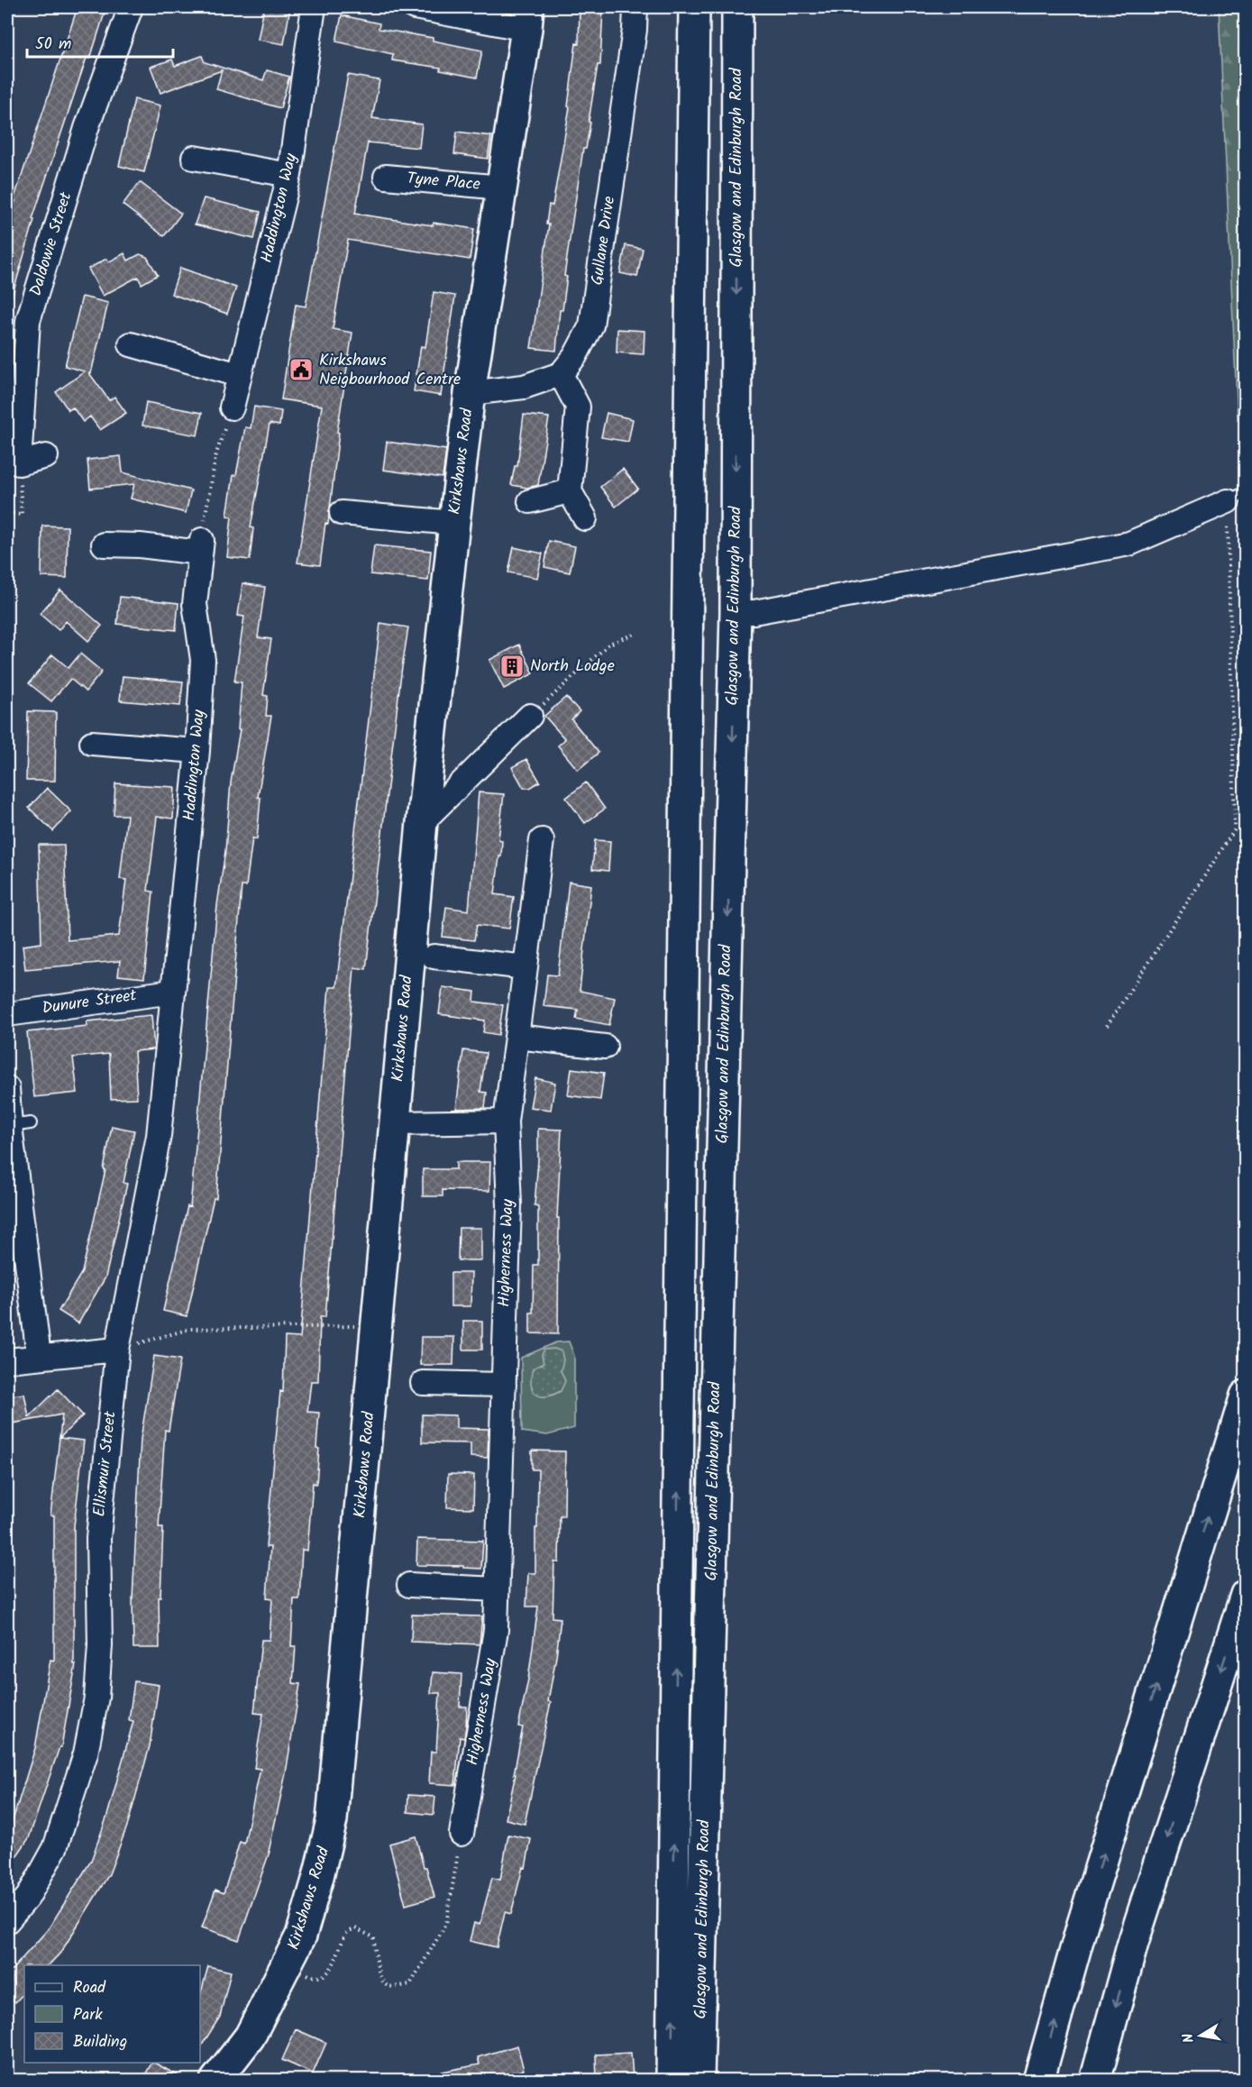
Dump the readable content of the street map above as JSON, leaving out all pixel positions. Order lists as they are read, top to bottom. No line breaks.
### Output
{"streets":{"main road":["Glasgow and Edinburgh Road","Kirkshaws Road"],"street":["Tyne Place","Haddington Way","Gullane Drive","Daldowie Street","Dunure Street","Higherness Way","Ellismuir Street"]},"crossings":[["Tyne Place","Kirkshaws Road"],["Haddington Way","Dunure Street"],["Haddington Way","Ellismuir Street"],["Dunure Street","Ellismuir Street"]],"places":{"public building":["Kirkshaws Neigbourhood Centre"],"building":["North Lodge"]},"legend":["Road","Park","Building"],"scale_bar":"50 m","north":"left"}
